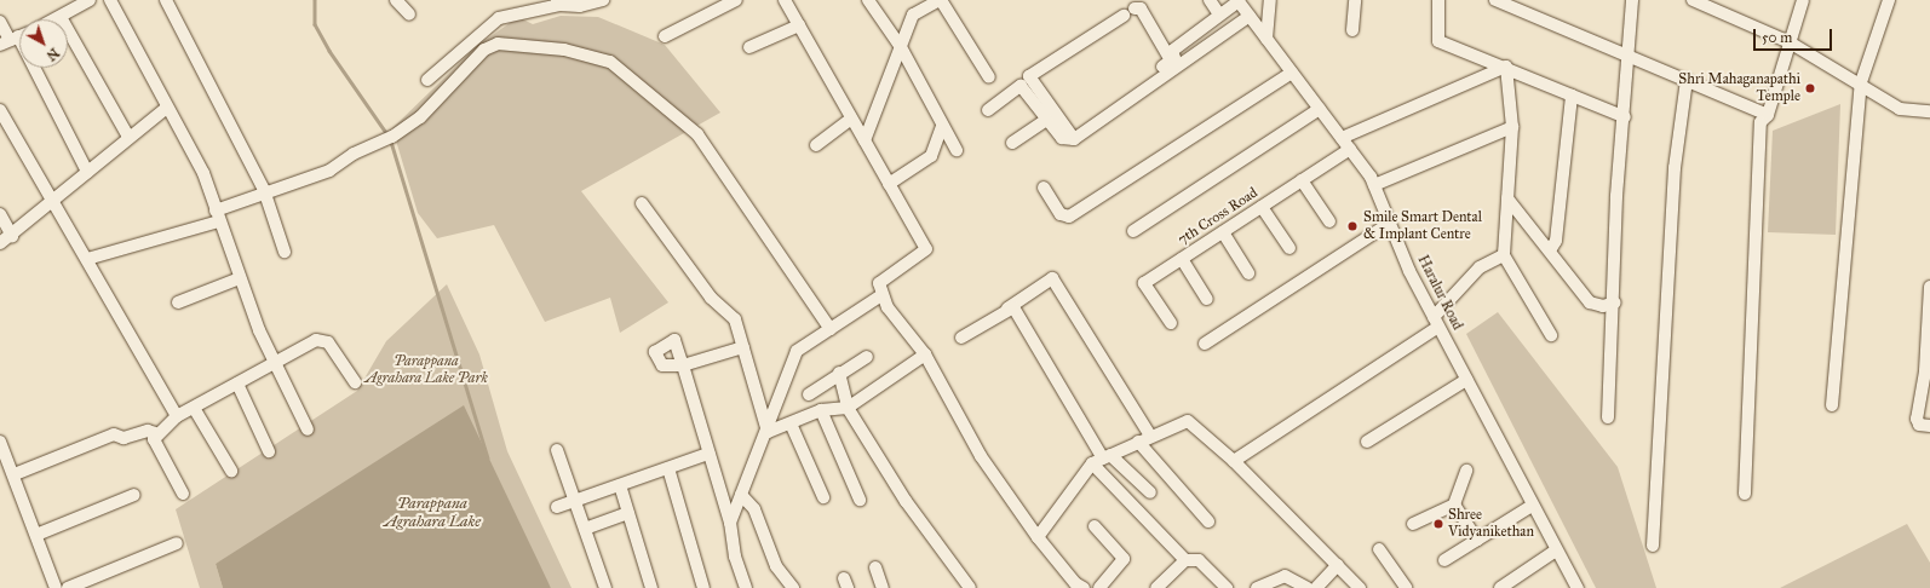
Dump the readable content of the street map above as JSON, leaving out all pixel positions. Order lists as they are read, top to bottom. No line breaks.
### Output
{"streets":{"street":["7th Cross Road","Haralur Road"]},"crossings":[["7th Cross Road","Haralur Road"]],"water":["Parappana Agrahara Lake"],"parks":["Parappana Agrahara Lake Park"],"places":["Shri Mahaganapathi Temple","Smile Smart Dental & Implant Centre","Shree Vidyanikethan"],"scale_bar":"50 m","north":"bottom right"}
